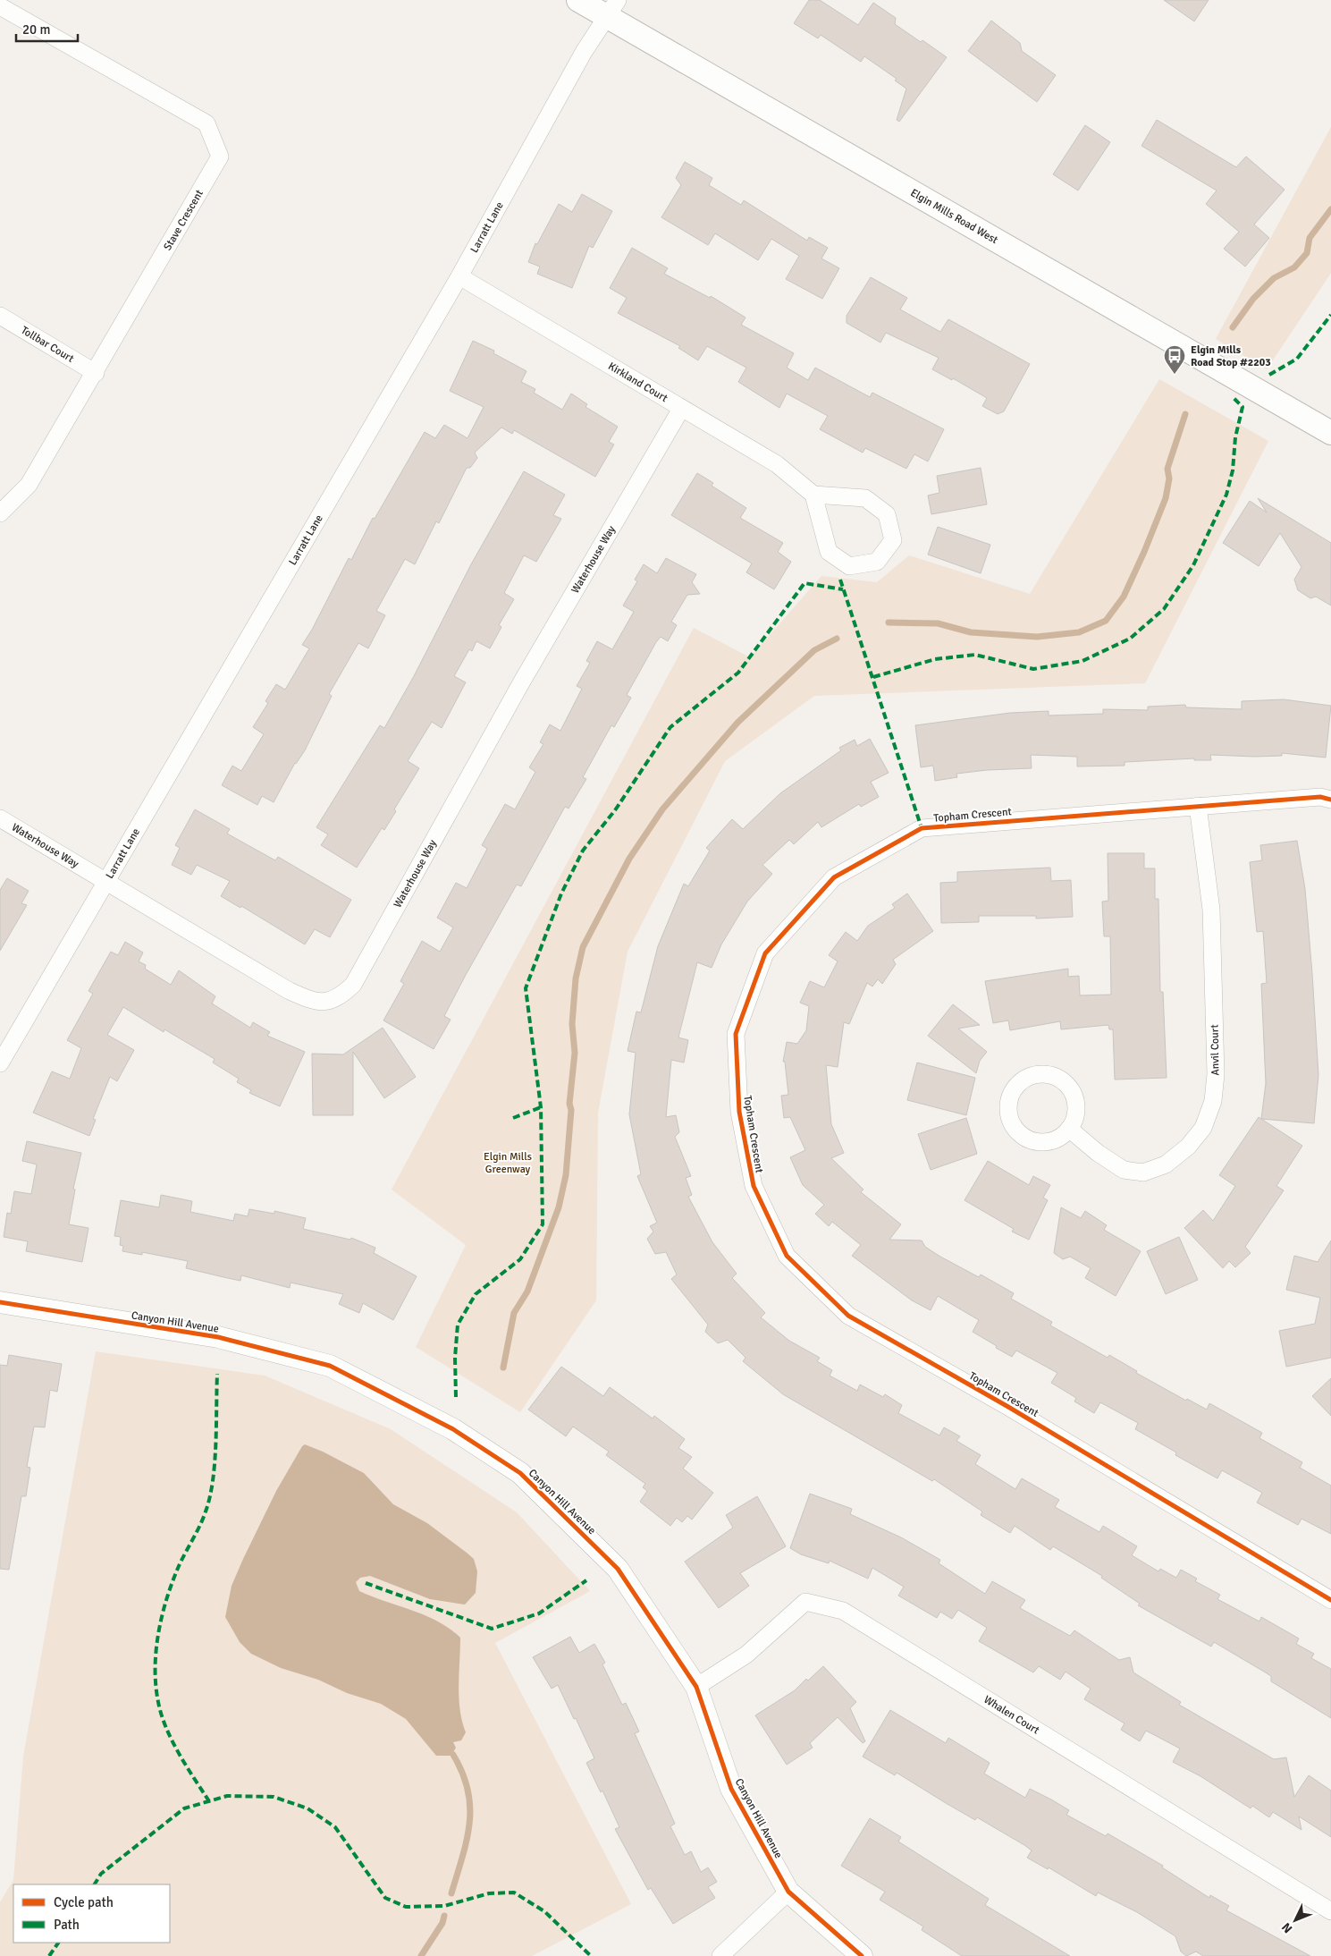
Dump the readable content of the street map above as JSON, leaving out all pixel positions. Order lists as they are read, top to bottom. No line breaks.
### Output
{"streets":{"main road":["Elgin Mills Road West"],"street":["Stave Crescent","Larratt Lane","Tollbar Court","Kirkland Court","Waterhouse Way","Topham Crescent","Anvil Court","Canyon Hill Avenue","Whalen Court"]},"crossings":[["Elgin Mills Road West","Larratt Lane"],["Stave Crescent","Tollbar Court"],["Larratt Lane","Kirkland Court"],["Larratt Lane","Waterhouse Way"],["Kirkland Court","Waterhouse Way"],["Topham Crescent","Anvil Court"],["Canyon Hill Avenue","Whalen Court"]],"parks":["Elgin Mills Greenway"],"places":{"bus stop":["Elgin Mills Road Stop #2203"]},"legend":["Cycle path","Path"],"scale_bar":"20 m","north":"bottom left"}
